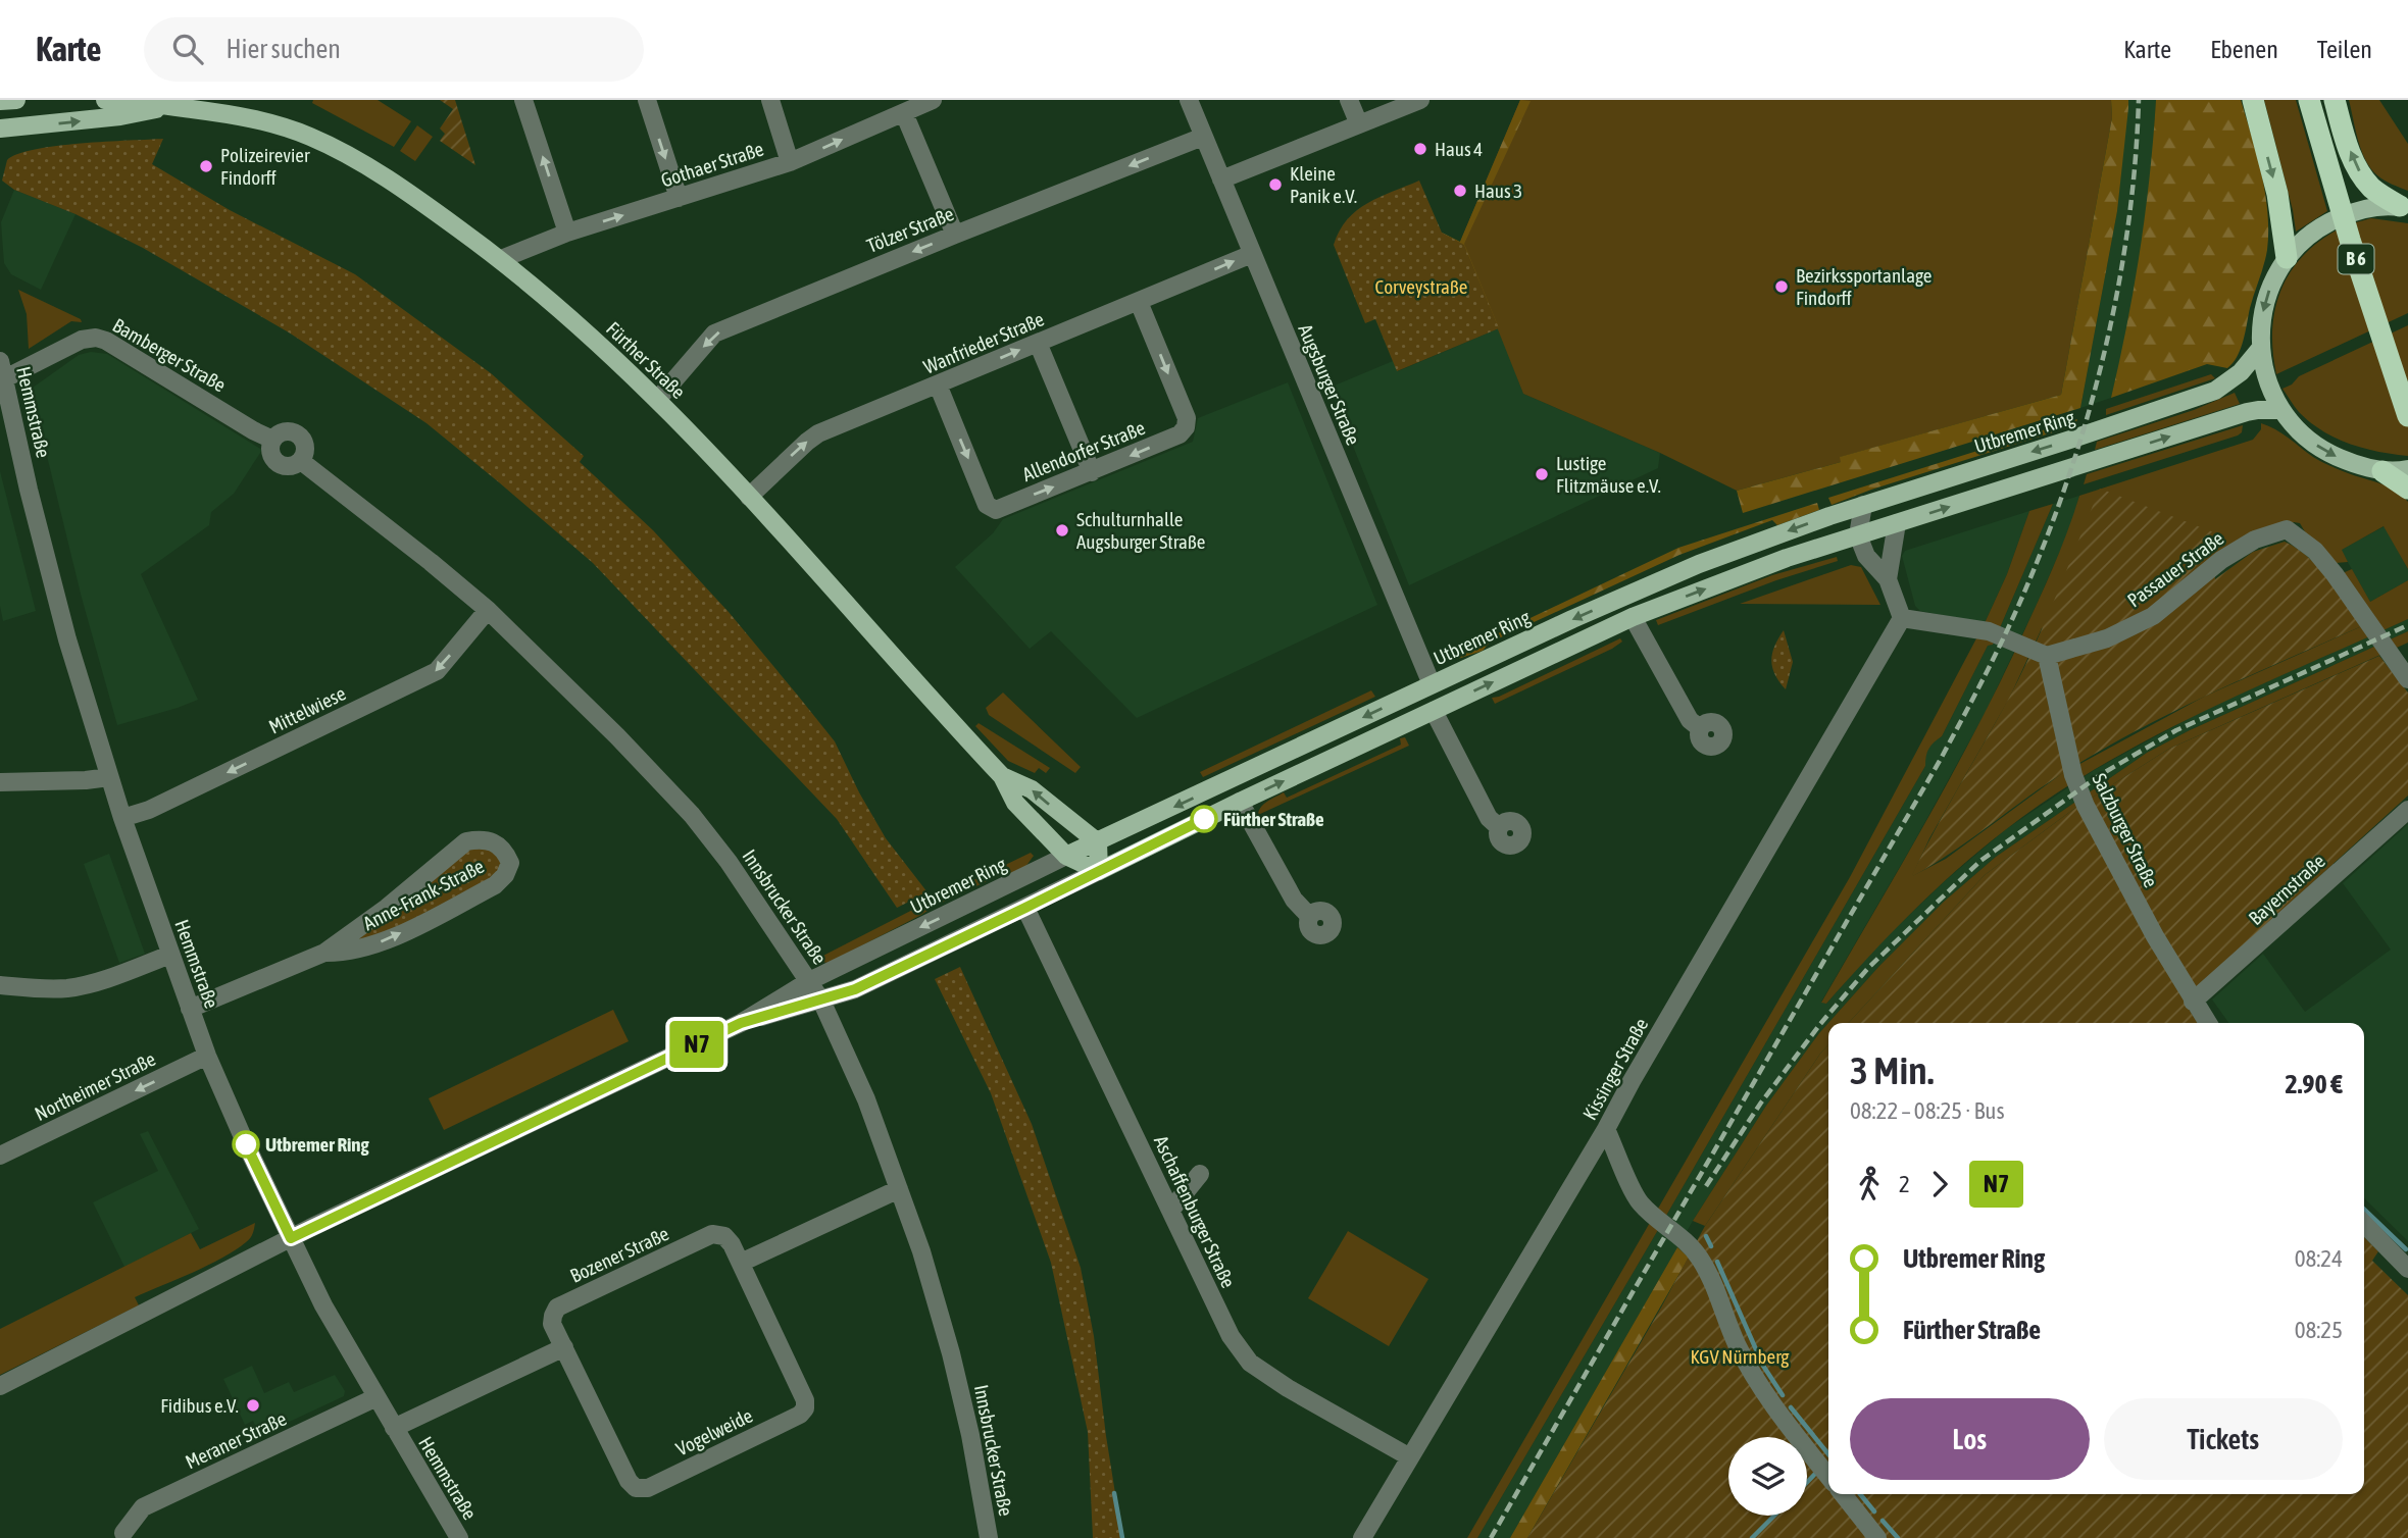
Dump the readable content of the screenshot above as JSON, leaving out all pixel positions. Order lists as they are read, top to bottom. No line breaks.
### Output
{"streets":{"highway":["B 6"],"main road":["Fürther Straße","Utbremer Ring"],"street":["Gothaer Straße","Tölzer Straße","Wanfrieder Straße","Bamberger Straße","Augsburger Straße","Hemmstraße","Allendorfer Straße","Passauer Straße","Mittelwiese","Salzburger Straße","Bayernstraße","Anne-Frank-Straße","Innsbrucker Straße","Kissinger Straße","Northeimer Straße","Aschaffenburger Straße","Bozener Straße","Vogelweide","Meraner Straße"]},"crossings":[["Gothaer Straße","Fürther Straße"],["Tölzer Straße","Fürther Straße"],["Tölzer Straße","Augsburger Straße"],["Wanfrieder Straße","Fürther Straße"],["Wanfrieder Straße","Augsburger Straße"],["Wanfrieder Straße","Allendorfer Straße"],["Bamberger Straße","Hemmstraße"],["Bamberger Straße","Innsbrucker Straße"],["Fürther Straße","Utbremer Ring"],["Augsburger Straße","Utbremer Ring"],["Hemmstraße","Utbremer Ring"],["Hemmstraße","Mittelwiese"],["Hemmstraße","Anne-Frank-Straße"],["Hemmstraße","Northeimer Straße"],["Hemmstraße","Meraner Straße"],["Utbremer Ring","Innsbrucker Straße"],["Utbremer Ring","Aschaffenburger Straße"],["Passauer Straße","Salzburger Straße"],["Mittelwiese","Innsbrucker Straße"],["Salzburger Straße","Bayernstraße"],["Kissinger Straße","Aschaffenburger Straße"],["Bozener Straße","Vogelweide"]],"one_way":["Gothaer Straße","Tölzer Straße","Wanfrieder Straße","Mittelwiese"],"parks":["Corveystraße","KGV Nürnberg"],"places":["Haus 4","Polizeirevier Findorff","Kleine Panik e.V.","Haus 3","Bezirkssportanlage Findorff","Lustige Flitzmäuse e.V.","Schulturnhalle Augsburger Straße","Fürther Straße","Utbremer Ring","Fidibus e.V."],"lines":["bus line N7"],"page":{"header":"Karte","search":"Hier suchen","nav":["Karte","Ebenen","Teilen"],"on_map":"N7","heading":["3 Min.","08:22 – 08:25 · Bus","2.90 €"],"legs":["2","N7"],"list":[{"name":"Utbremer Ring","value":"08:24"},{"name":"Fürther Straße","value":"08:25"}],"buttons":["Los","Tickets"]}}
